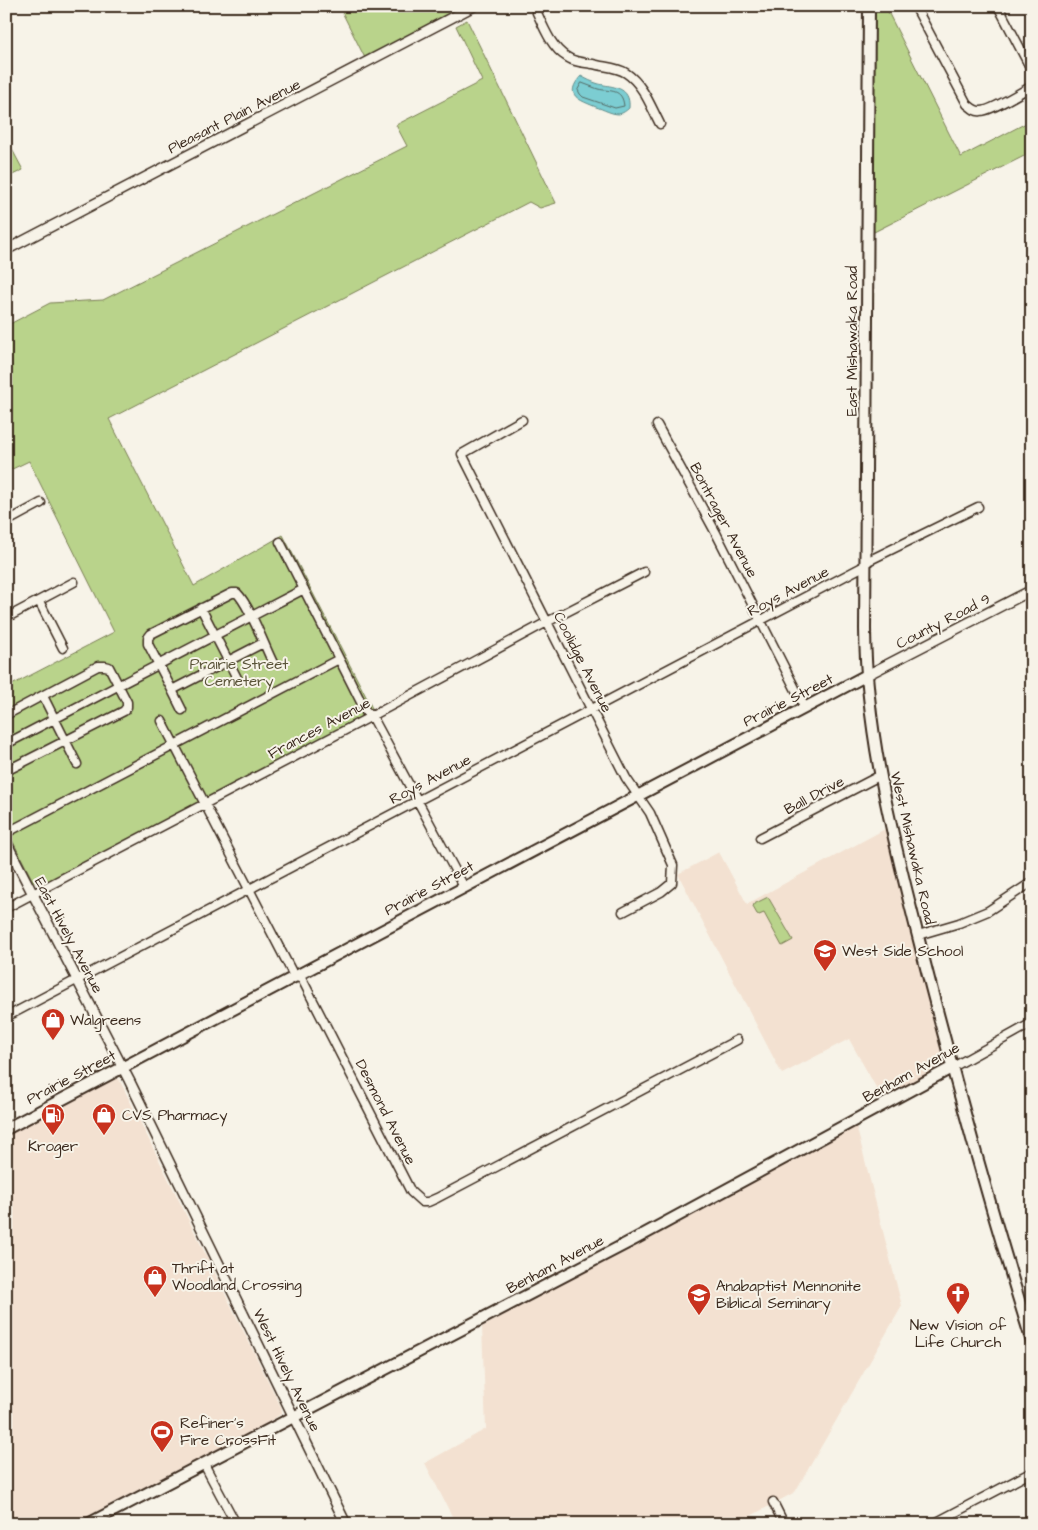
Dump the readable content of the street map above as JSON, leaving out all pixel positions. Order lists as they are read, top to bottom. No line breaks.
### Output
{"streets":{"main road":["East Mishawaka Road","Prairie Street","West Mishawaka Road","Benham Avenue"],"street":["Pleasant Plain Avenue","Bontrager Avenue","Roys Avenue","County Road 9","Coolidge Avenue","Frances Avenue","Ball Drive","East Hively Avenue","Desmond Avenue","West Hively Avenue"]},"crossings":[["East Mishawaka Road","Roys Avenue"],["East Mishawaka Road","County Road 9"],["East Mishawaka Road","Prairie Street"],["East Mishawaka Road","West Mishawaka Road"],["Bontrager Avenue","Roys Avenue"],["Bontrager Avenue","Prairie Street"],["Roys Avenue","Coolidge Avenue"],["Roys Avenue","East Hively Avenue"],["Roys Avenue","Desmond Avenue"],["County Road 9","Prairie Street"],["County Road 9","West Mishawaka Road"],["Coolidge Avenue","Prairie Street"],["Coolidge Avenue","Frances Avenue"],["Prairie Street","West Mishawaka Road"],["Prairie Street","East Hively Avenue"],["Prairie Street","Desmond Avenue"],["Prairie Street","West Hively Avenue"],["Frances Avenue","East Hively Avenue"],["Frances Avenue","Desmond Avenue"],["Ball Drive","West Mishawaka Road"],["West Mishawaka Road","Benham Avenue"],["East Hively Avenue","West Hively Avenue"],["Benham Avenue","West Hively Avenue"]],"parks":["Prairie Street Cemetery"],"places":{"school or university":["West Side School","Anabaptist Mennonite Biblical Seminary"],"shop":["Walgreens","CVS Pharmacy","Thrift at Woodland Crossing"],"fuel station":["Kroger"],"church":["New Vision of Life Church"],"sports":["Refiner's Fire CrossFit"]}}
